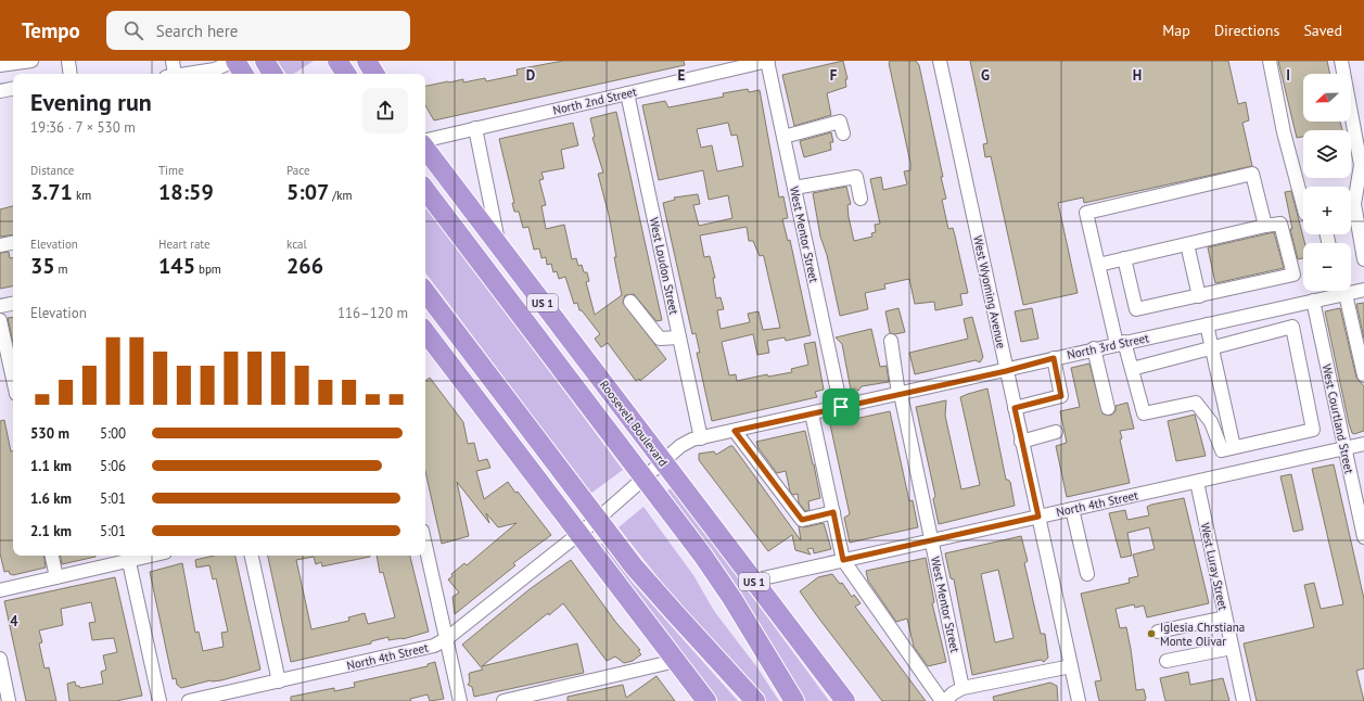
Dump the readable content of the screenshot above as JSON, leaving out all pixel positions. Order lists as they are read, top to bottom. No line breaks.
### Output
{"streets":{"highway":["US 1","Roosevelt Boulevard"],"street":["North 2nd Street","West Mentor Street","West Loudon Street","West Wyoming Avenue","North 3rd Street","West Courtland Street","North 4th Street","West Luray Street"]},"crossings":[["North 2nd Street","West Mentor Street"],["North 2nd Street","West Loudon Street"],["West Mentor Street","North 3rd Street"],["West Mentor Street","North 4th Street"],["West Loudon Street","North 3rd Street"],["West Wyoming Avenue","North 3rd Street"],["West Wyoming Avenue","North 4th Street"],["North 3rd Street","West Courtland Street"],["North 3rd Street","Roosevelt Boulevard"],["North 3rd Street","North 4th Street"],["West Courtland Street","North 4th Street"],["Roosevelt Boulevard","North 4th Street"],["North 4th Street","West Luray Street"]],"places":["Iglesia Chrstiana Monte Olivar"],"north":"left","page":{"header":"Tempo","search":"Search here","nav":["Map","Directions","Saved"],"map_buttons":["+","−"],"heading":["Evening run","19:36 · 7 × 530 m"],"stats":[["Distance","3.71 km"],["Time","18:59"],["Pace","5:07 /km"],["Elevation","35 m"],["Heart rate","145 bpm"],["kcal","266"]],"chart":["Elevation","116–120 m"],"list":[{"name":"530 m","note":"5:00"},{"name":"1.1 km","note":"5:06"},{"name":"1.6 km","note":"5:01"},{"name":"2.1 km","note":"5:01"}]},"grid":{"columns":["D","E","F","G","H","I"],"rows":["4"]}}
